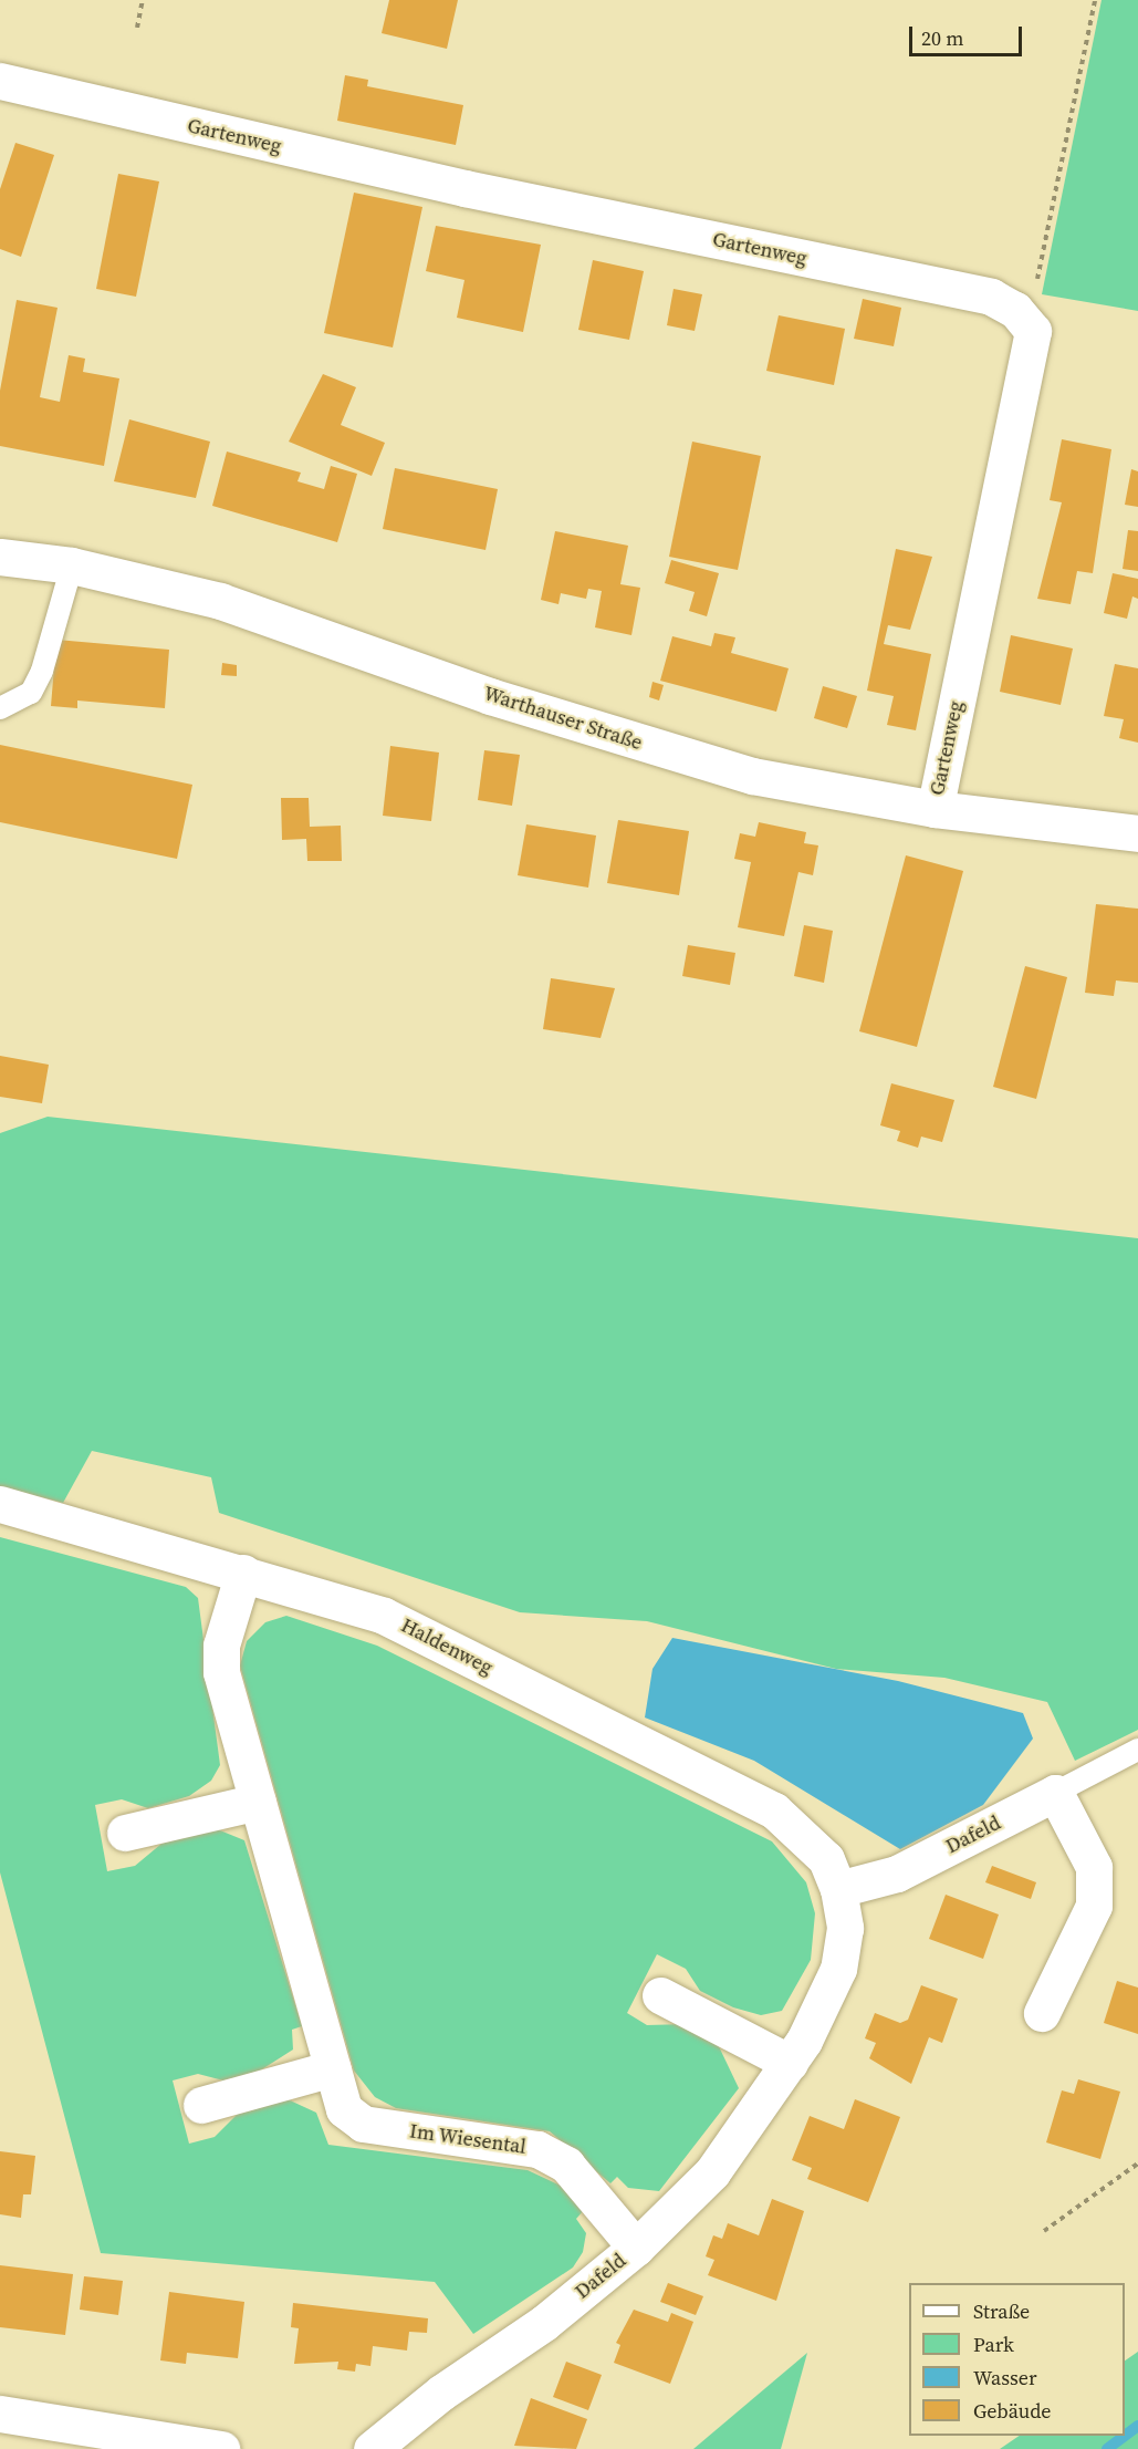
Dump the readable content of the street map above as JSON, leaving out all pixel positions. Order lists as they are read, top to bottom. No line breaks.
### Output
{"streets":{"street":["Gartenweg","Warthauser Straße","Haldenweg","Dafeld","Im Wiesental"]},"crossings":[["Gartenweg","Warthauser Straße"],["Haldenweg","Dafeld"],["Haldenweg","Im Wiesental"],["Dafeld","Im Wiesental"]],"legend":["Straße","Park","Wasser","Gebäude"],"scale_bar":"20 m"}
